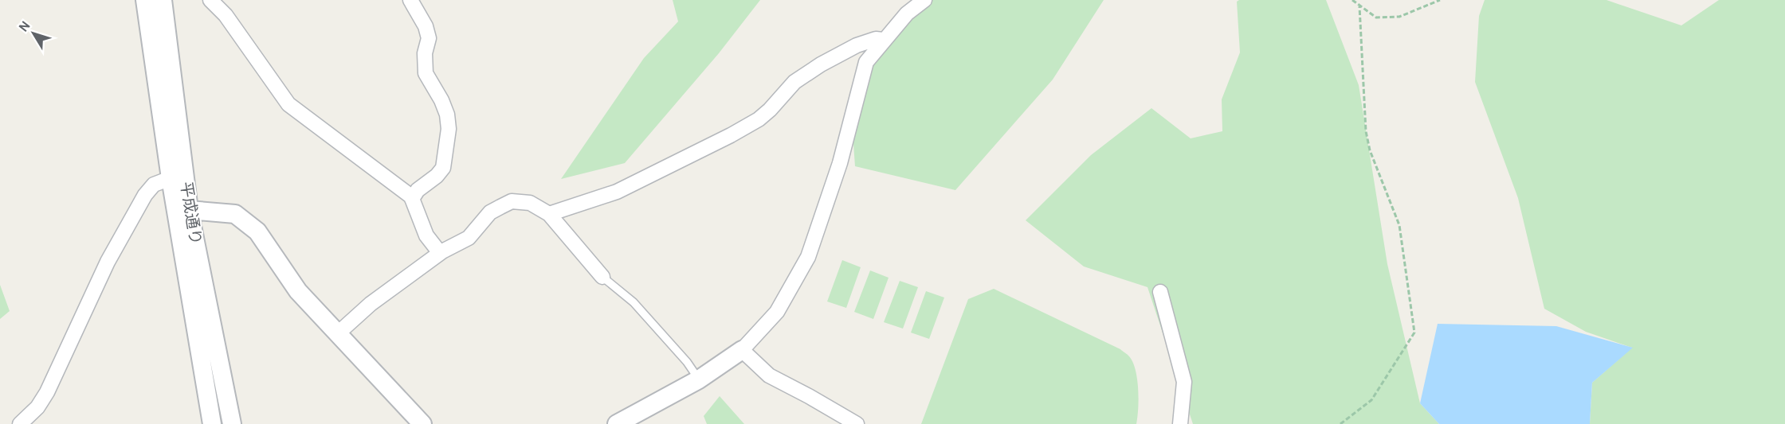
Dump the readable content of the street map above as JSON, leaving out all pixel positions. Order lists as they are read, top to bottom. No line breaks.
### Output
{"streets":{"street":["平成通り"]},"north":"top left"}
